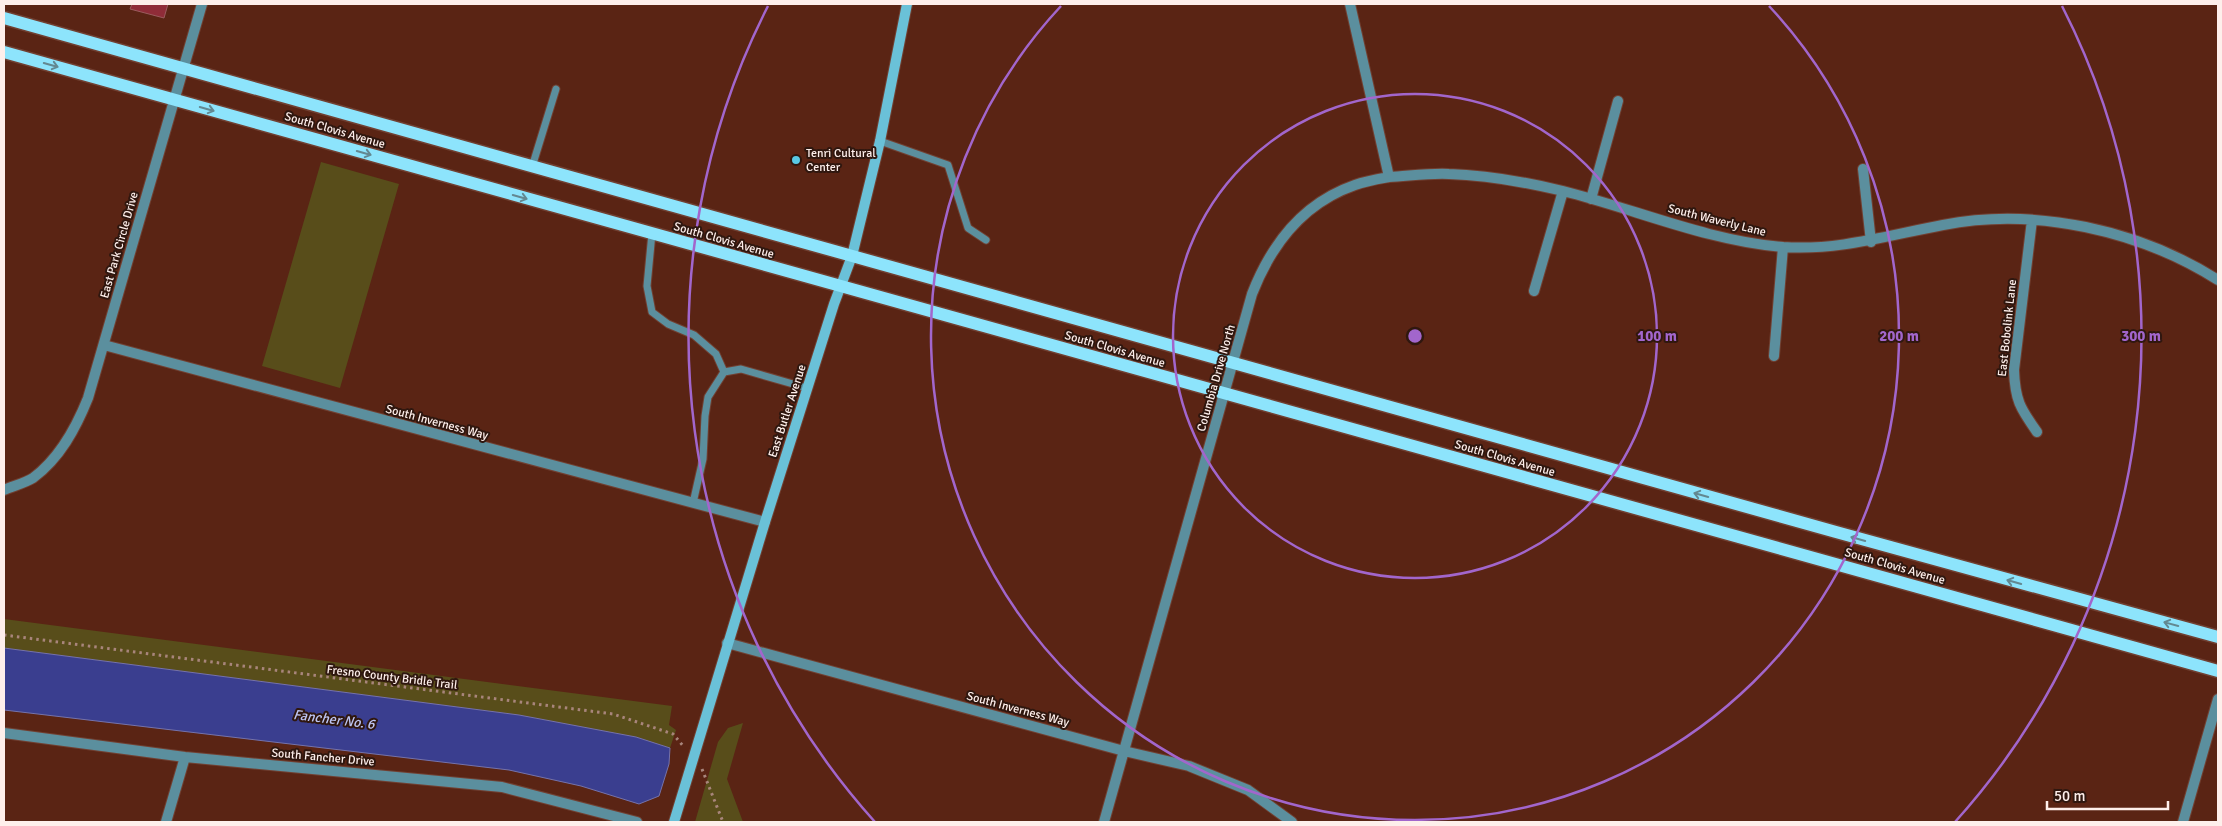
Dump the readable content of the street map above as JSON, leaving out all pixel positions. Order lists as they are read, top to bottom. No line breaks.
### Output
{"streets":{"main road":["South Clovis Avenue"],"street":["South Waverly Lane","East Park Circle Drive","East Bobolink Lane","Columbia Drive North","East Butler Avenue","South Inverness Way","South Fancher Drive"],"path":["Fresno County Bridle Trail"]},"crossings":[["South Clovis Avenue","East Park Circle Drive"],["South Clovis Avenue","Columbia Drive North"],["South Clovis Avenue","East Butler Avenue"],["South Waverly Lane","East Bobolink Lane"],["South Waverly Lane","Columbia Drive North"],["East Park Circle Drive","South Inverness Way"],["Columbia Drive North","South Inverness Way"],["East Butler Avenue","South Inverness Way"],["East Butler Avenue","Fresno County Bridle Trail"]],"water":["Fancher No. 6"],"places":["Tenri Cultural Center"],"scale_bar":"50 m","rings":["100 m","200 m","300 m"]}
